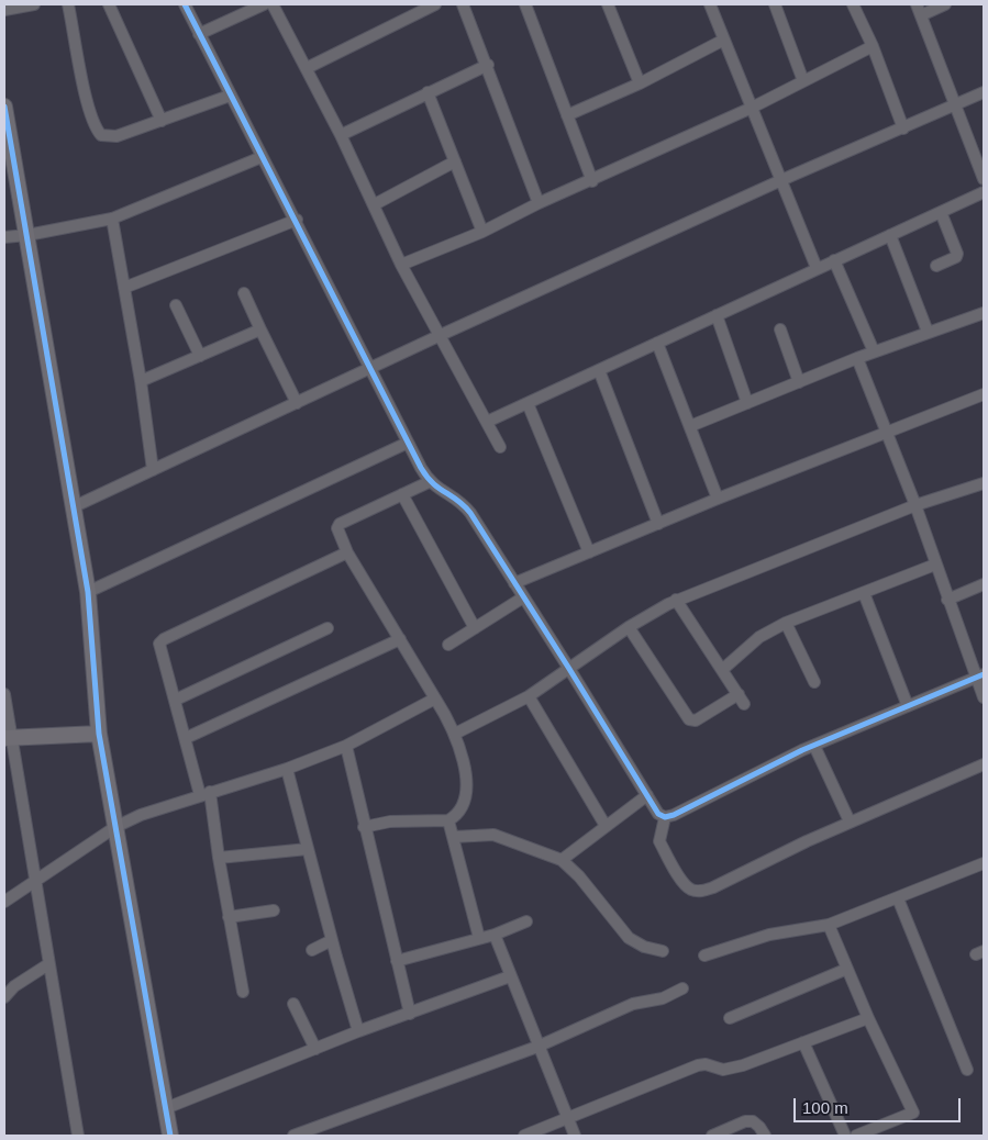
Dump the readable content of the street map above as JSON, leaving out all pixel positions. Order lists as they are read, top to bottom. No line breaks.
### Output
{"scale_bar":"100 m"}
